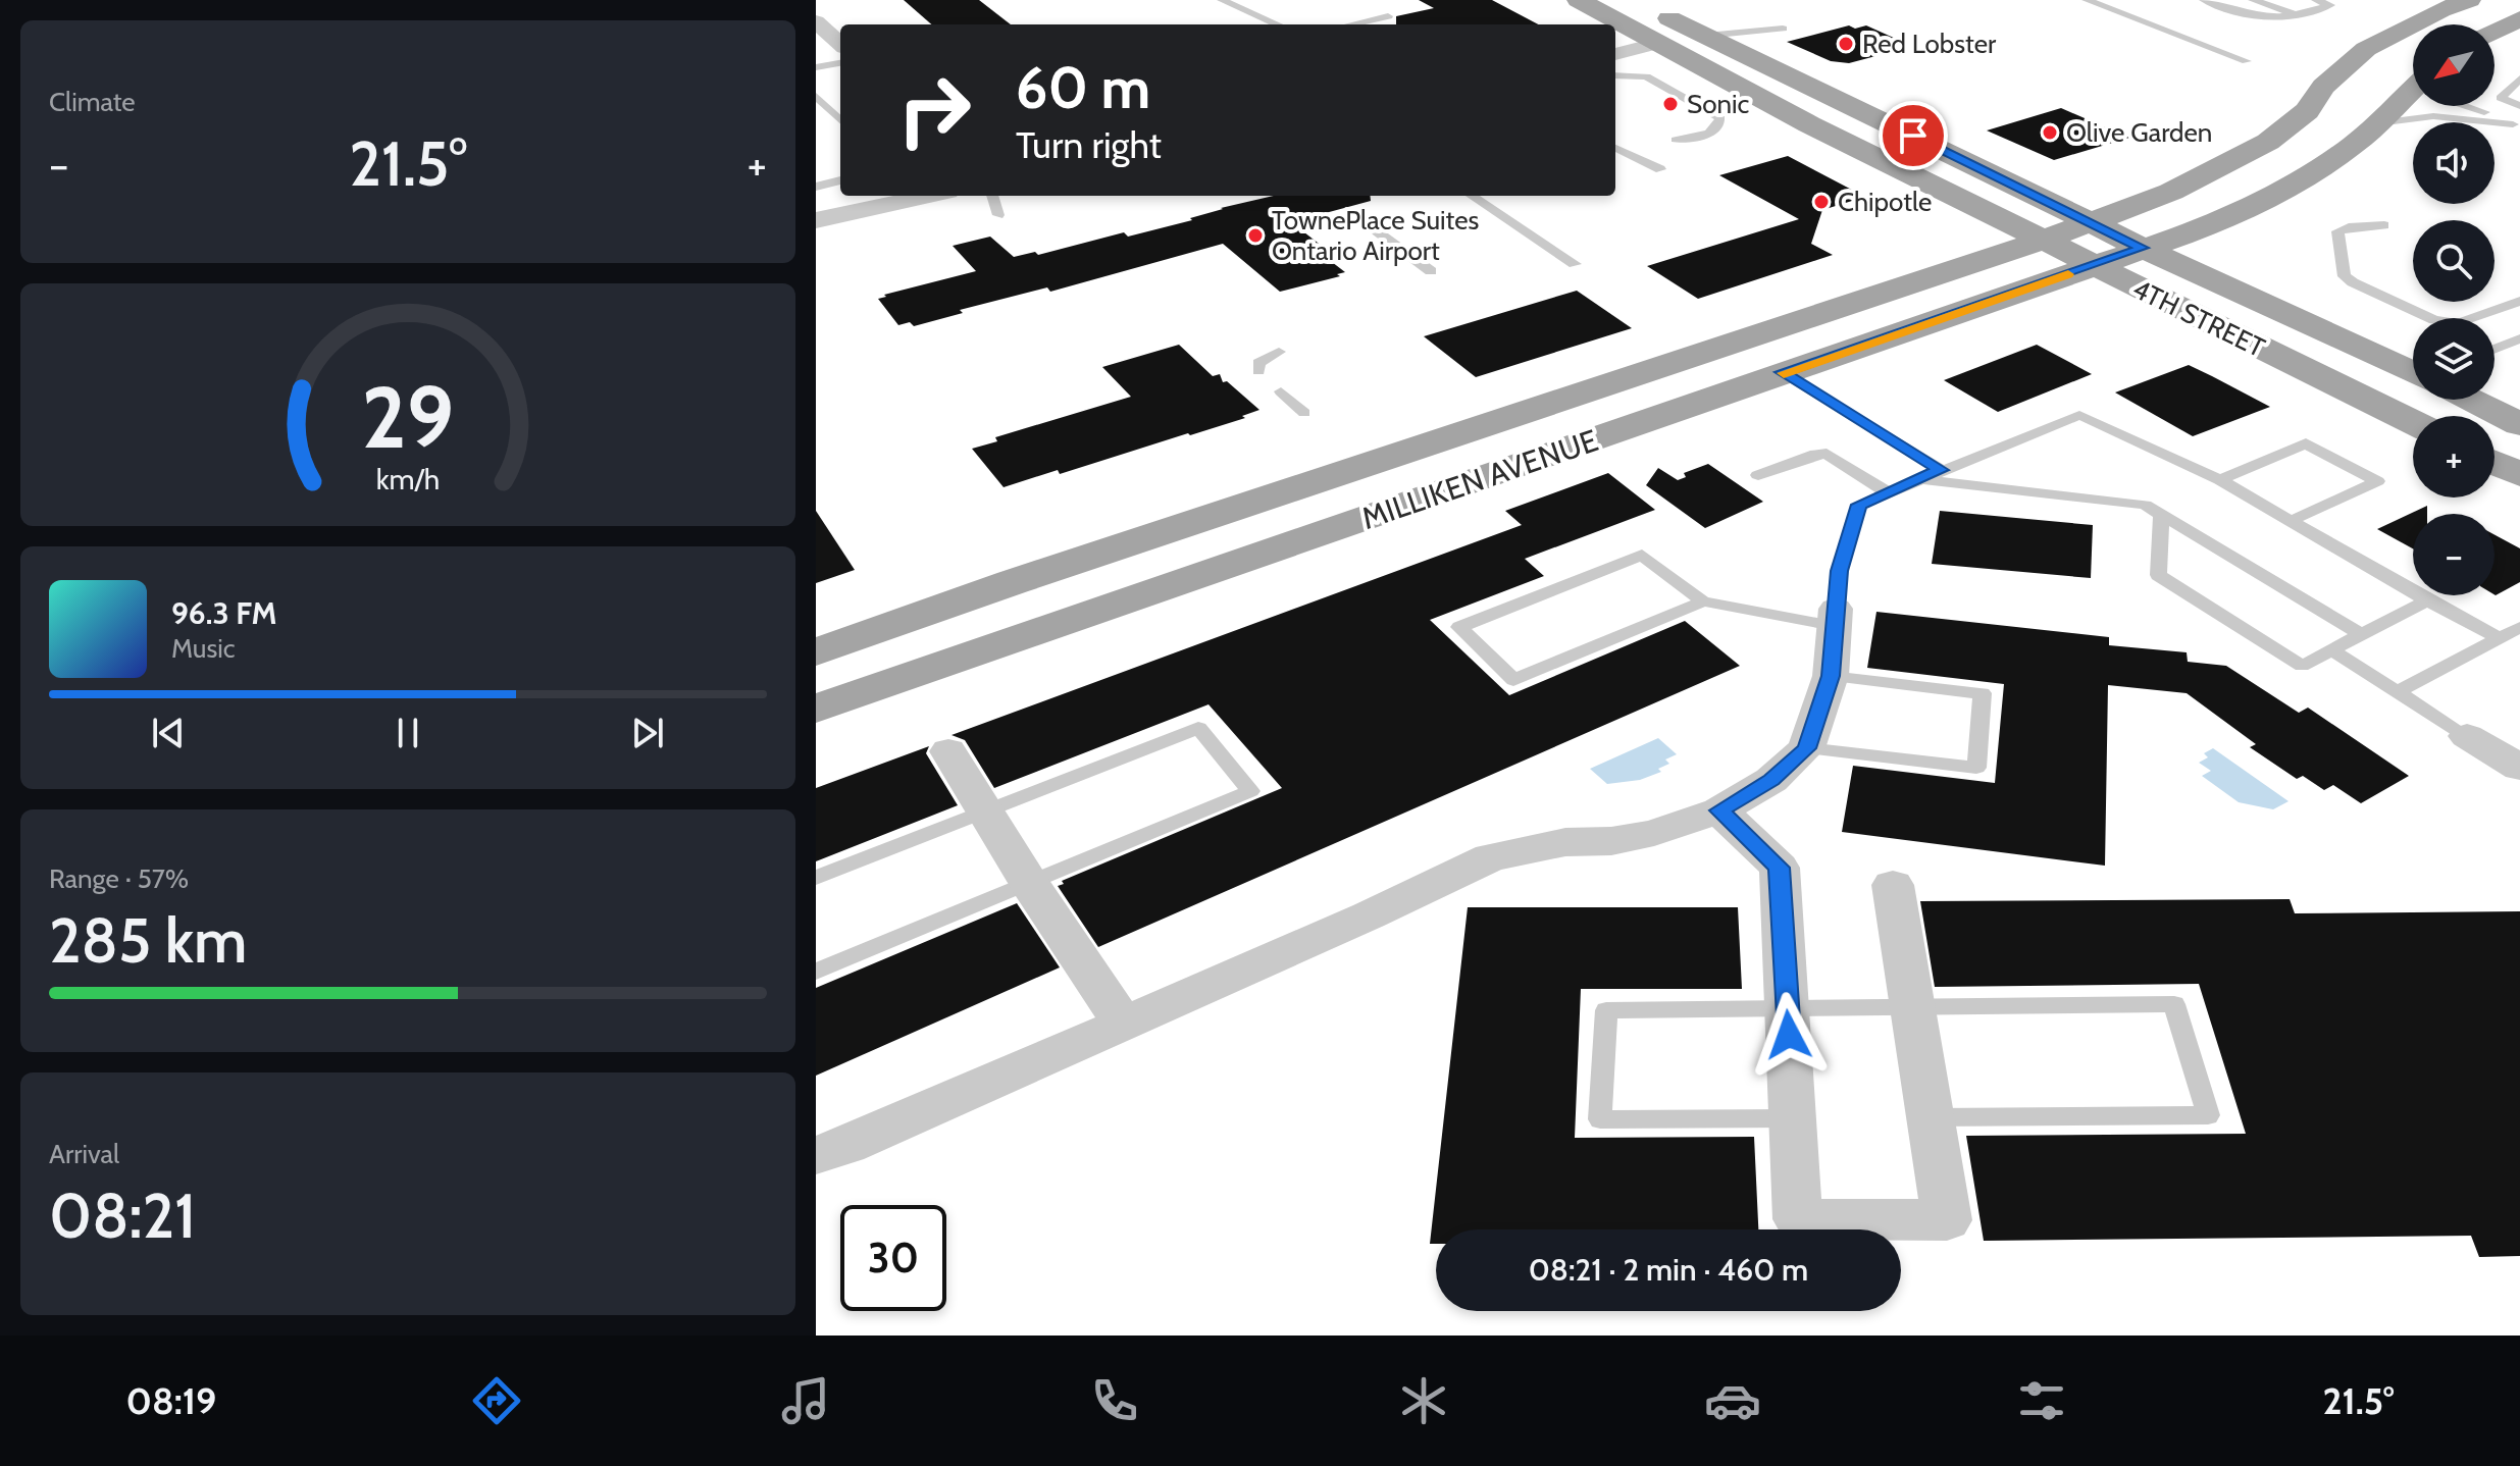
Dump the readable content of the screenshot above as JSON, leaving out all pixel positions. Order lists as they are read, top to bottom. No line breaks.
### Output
{"streets":{"main road":["4TH STREET","MILLIKEN AVENUE"]},"crossings":[["4TH STREET","MILLIKEN AVENUE"]],"places":["Red Lobster","Sonic","Olive Garden","Chipotle","TownePlace Suites Ontario Airport"],"north":"bottom left","page":{"tile":["Climate",["Range · 57%","285 km"],["Arrival","08:21"]],"map_buttons":["+","−"],"turn":["60 m","Turn right"],"heat":["−","21.5°","+"],"song":["96.3 FM","Music"],"limit":"30","trip":"08:21 · 2 min · 460 m","tabs":["08:19","21.5°"],"gauge":["29","km/h"]}}
